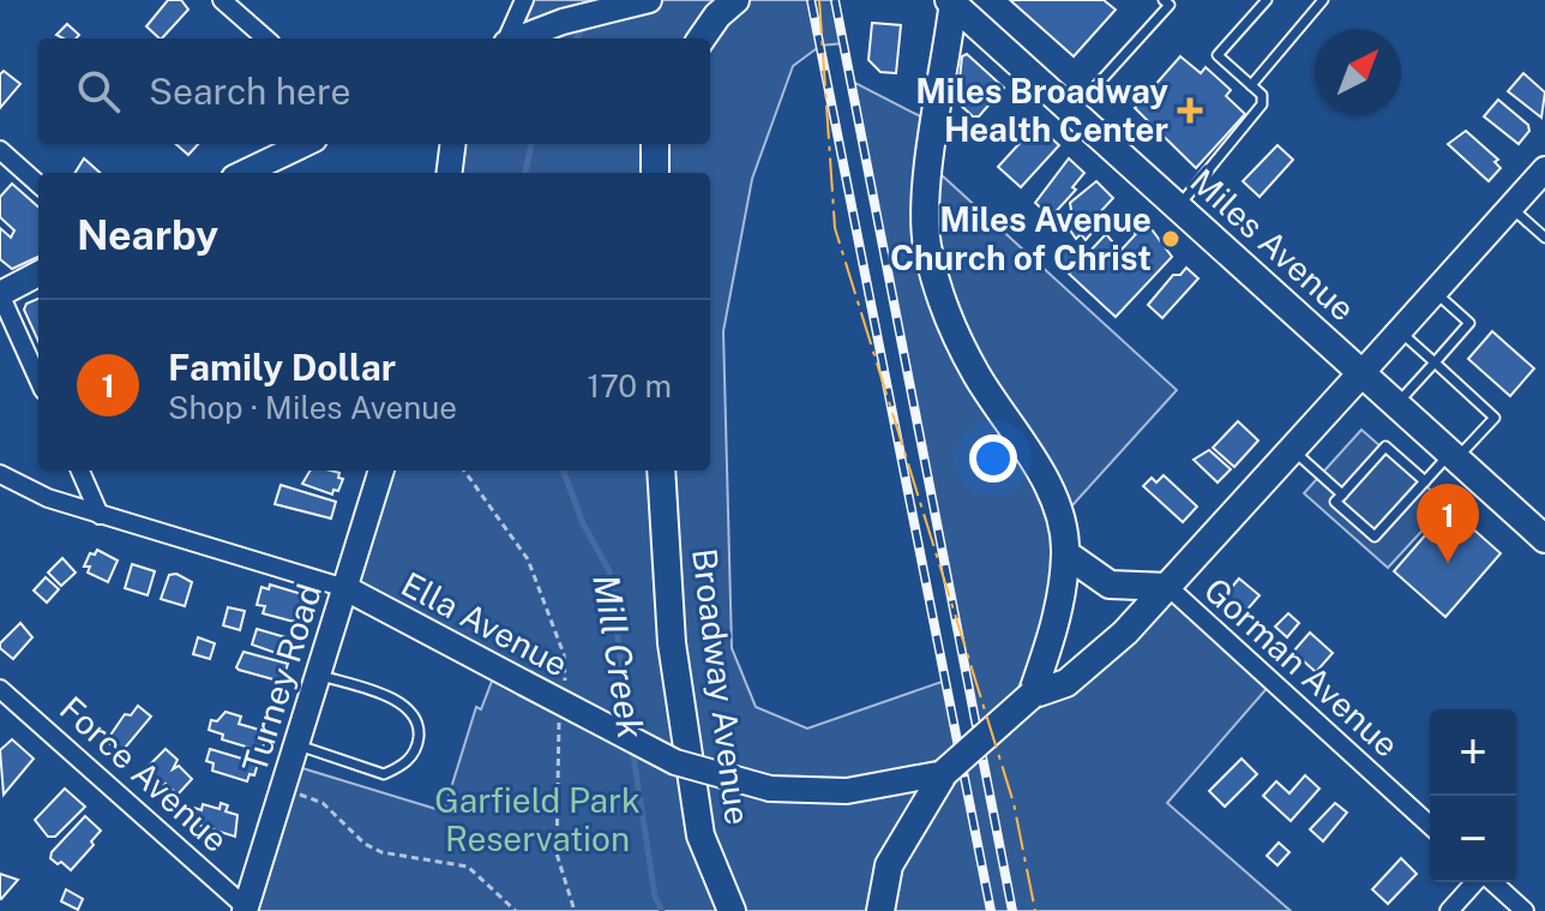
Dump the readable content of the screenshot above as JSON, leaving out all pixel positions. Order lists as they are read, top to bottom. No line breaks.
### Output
{"streets":{"main road":["Miles Avenue","Ella Avenue","Turney Road","Broadway Avenue"],"street":["Gorman Avenue","Force Avenue"]},"crossings":[["Ella Avenue","Turney Road"],["Turney Road","Force Avenue"]],"water":["Mill Creek"],"parks":["Garfield Park Reservation"],"places":{"health":["Miles Broadway Health Center"],"other":["Miles Avenue Church of Christ"]},"north":"top right","page":{"search":"Search here","heading":"Nearby","list":[{"mark":"1","name":"Family Dollar","note":"Shop · Miles Avenue","value":"170 m"}],"pins":"1","map_buttons":["+","−"]}}
